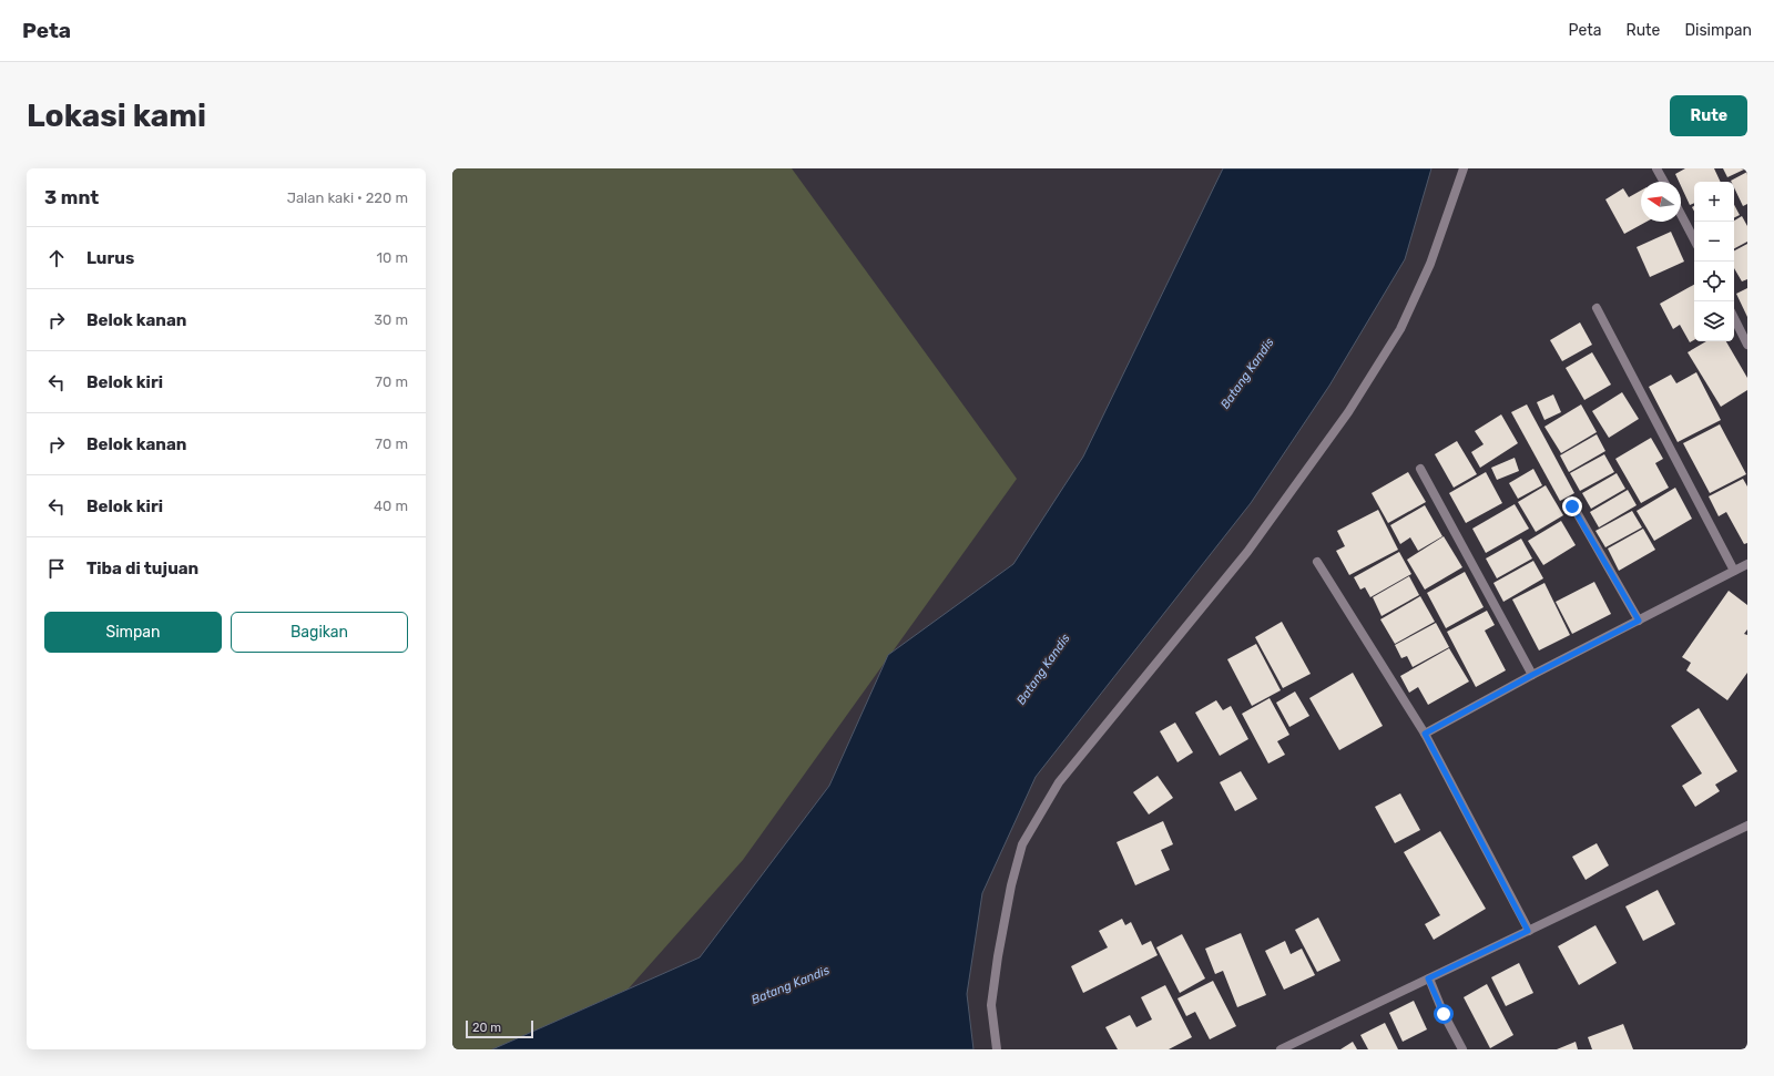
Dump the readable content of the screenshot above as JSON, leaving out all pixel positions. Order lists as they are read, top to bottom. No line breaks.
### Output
{"water":["Batang Kandis"],"scale_bar":"20 m","north":"left","page":{"header":"Peta","nav":["Peta","Rute","Disimpan"],"buttons":["Rute",["Simpan","Bagikan"]],"title":"Lokasi kami","heading":["3 mnt","Jalan kaki · 220 m"],"map_buttons":["+","−"],"list":[["Lurus","10 m"],["Belok kanan","30 m"],["Belok kiri","70 m"],["Belok kanan","70 m"],["Belok kiri","40 m"],"Tiba di tujuan"],"scale":"20 m"}}
